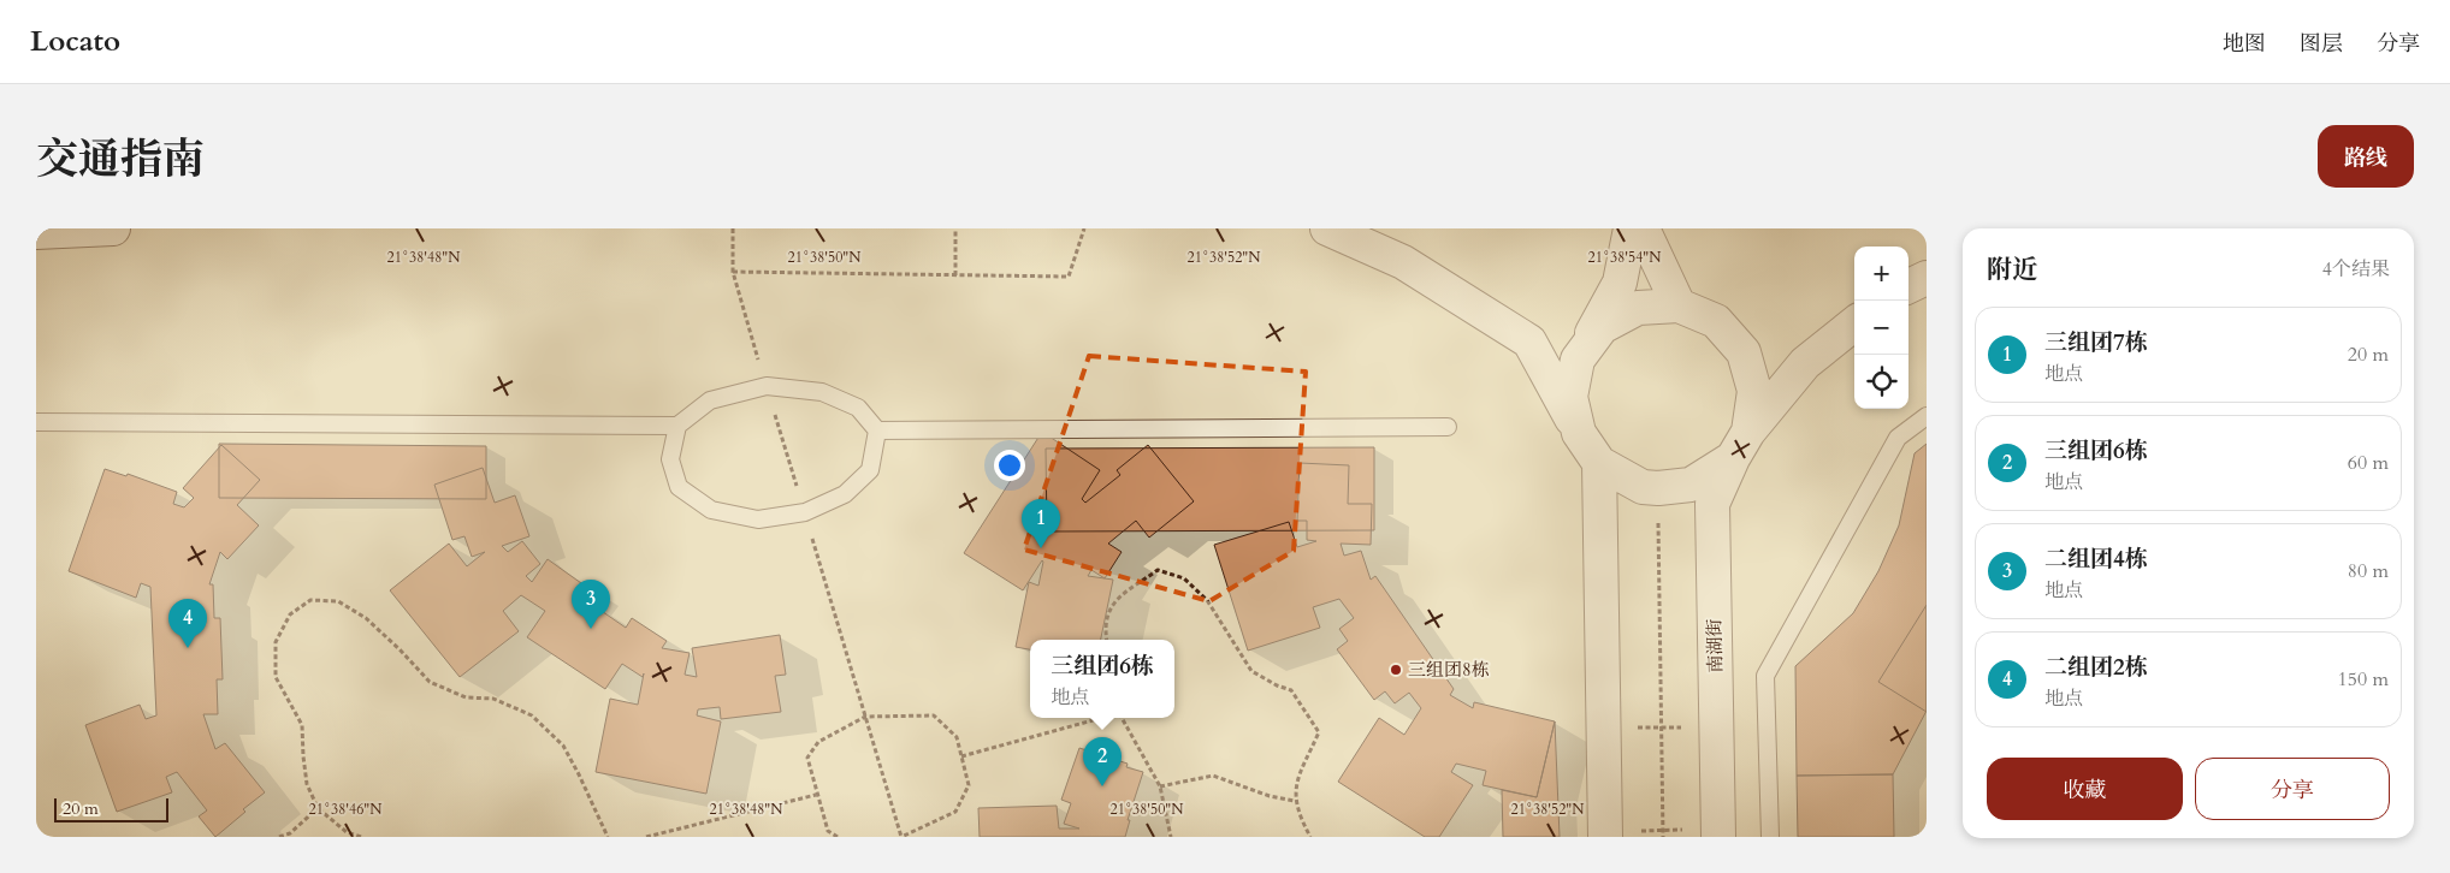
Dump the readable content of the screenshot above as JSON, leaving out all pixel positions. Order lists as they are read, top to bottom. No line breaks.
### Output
{"streets":{"street":["南湖街"]},"places":["三组团8栋"],"scale_bar":"20 m","page":{"header":"Locato","nav":["地图","图层","分享"],"title":"交通指南","buttons":["路线",["收藏","分享"]],"heading":["附近","4个结果"],"map_buttons":["+","−"],"list":[{"mark":"1","name":"三组团7栋","note":"地点","value":"20 m"},{"mark":"2","name":"三组团6栋","note":"地点","value":"60 m"},{"mark":"3","name":"二组团4栋","note":"地点","value":"80 m"},{"mark":"4","name":"二组团2栋","note":"地点","value":"150 m"}],"pins":["1","3","4","2"],"popup":["三组团6栋","地点"],"scale":"20 m"},"coordinates":["21°38'48\"N","21°38'50\"N","21°38'52\"N","21°38'54\"N","21°38'46\"N"]}
